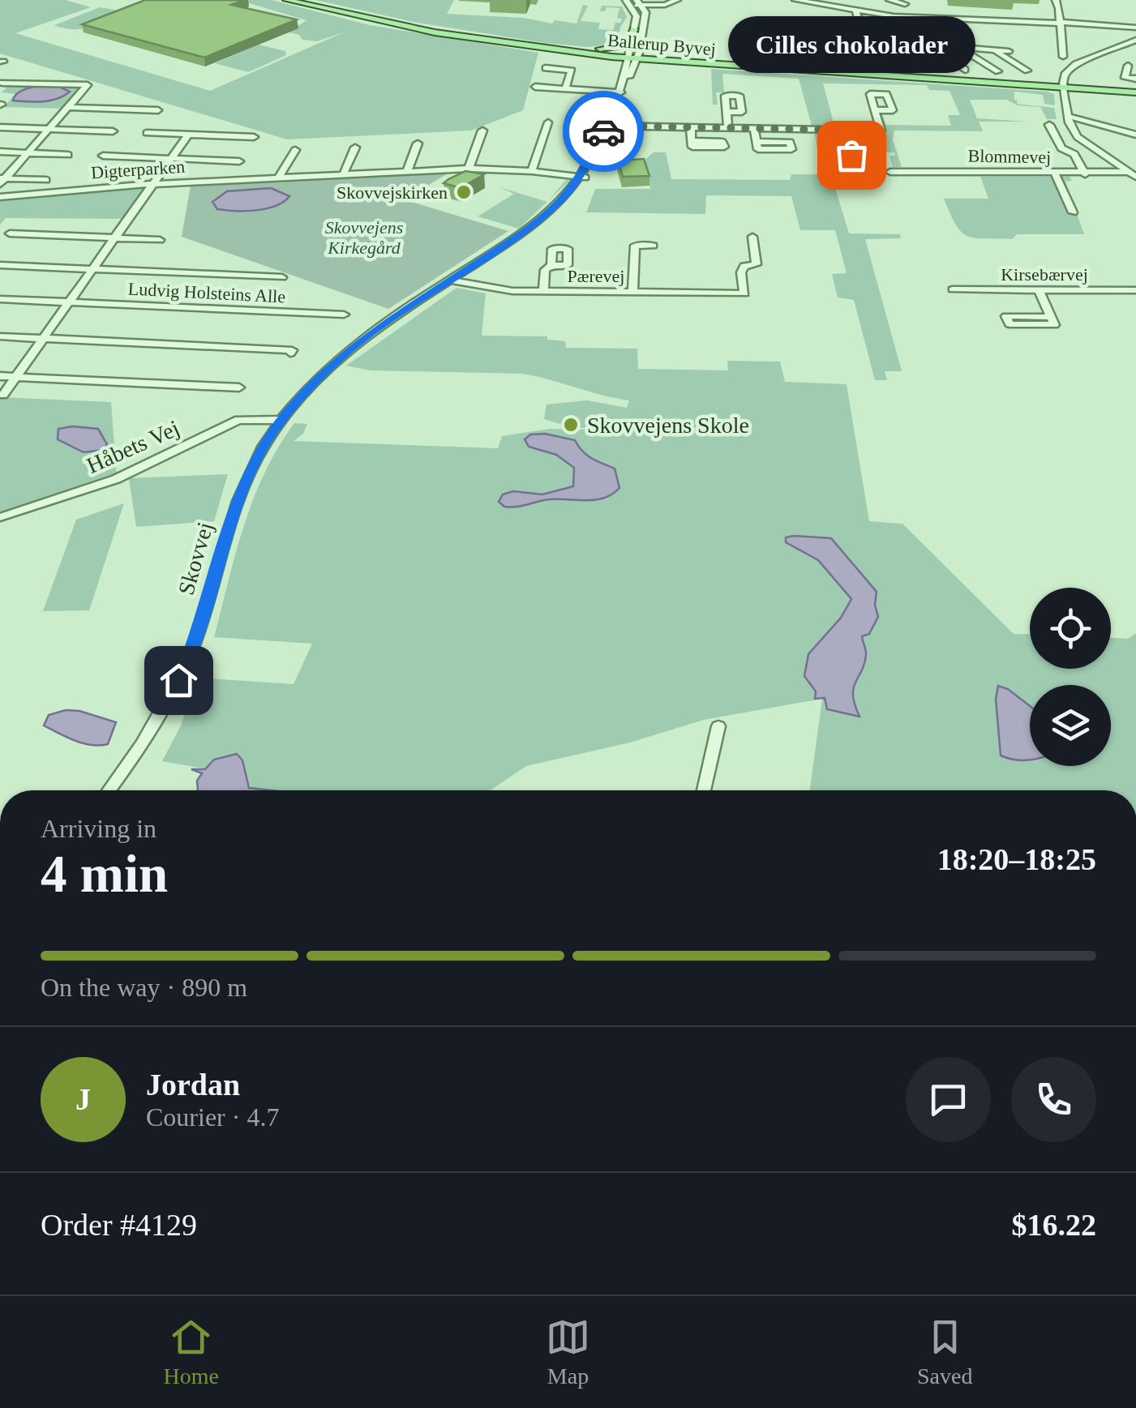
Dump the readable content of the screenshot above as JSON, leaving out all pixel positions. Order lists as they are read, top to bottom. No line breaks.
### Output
{"streets":{"main road":["Ballerup Byvej"],"street":["Blommevej","Digterparken","Kirsebærvej","Pærevej","Ludvig Holsteins Alle","Håbets Vej","Skovvej"]},"crossings":[["Ballerup Byvej","Skovvej"],["Digterparken","Skovvej"],["Pærevej","Skovvej"],["Håbets Vej","Skovvej"]],"parks":["Skovvejens Kirkegård"],"places":["Cilles chokolader","Skovvejskirken","Skovvejens Skole"],"page":{"bubble":"Cilles chokolader","heading":["4 min","Arriving in","18:20–18:25"],"panel":["Jordan","Courier · 4.7","Order #4129","$16.22"],"bar":"On the way · 890 m","round":"J","tabs":["Home","Map","Saved"]}}
